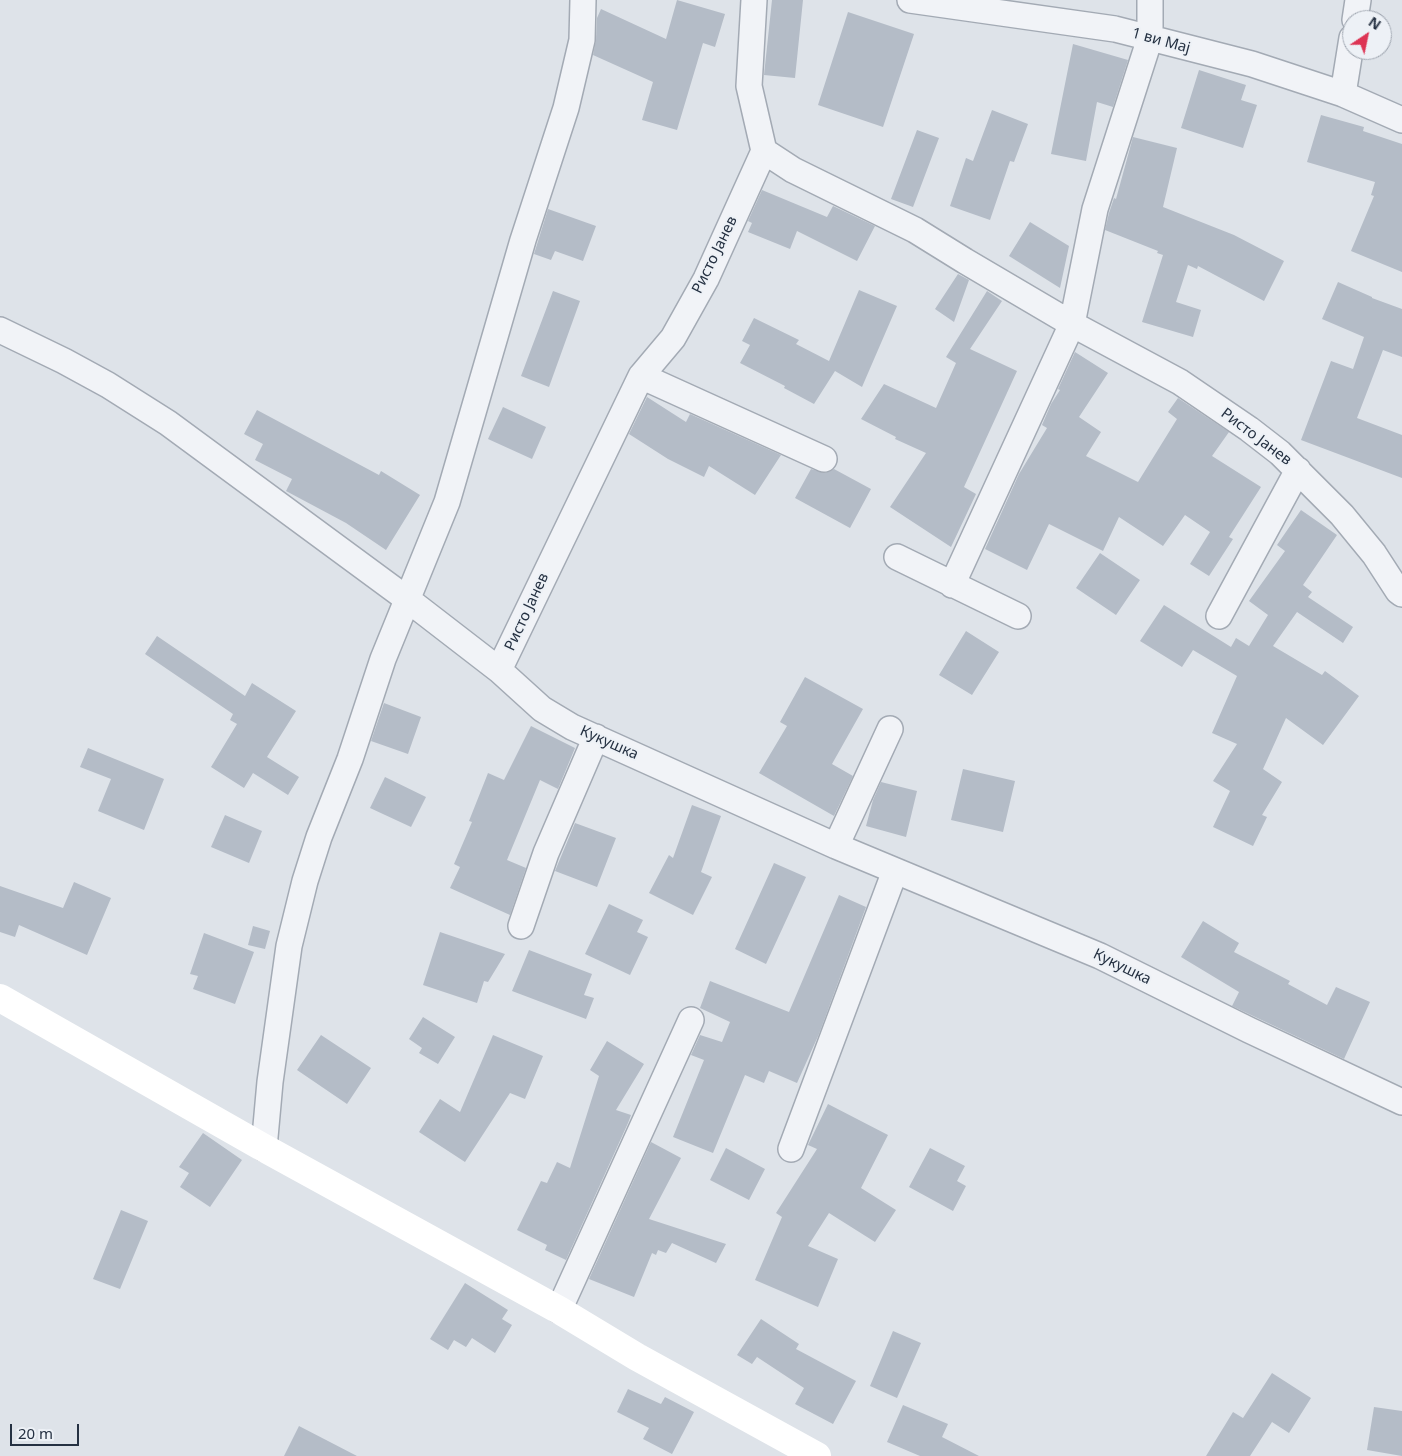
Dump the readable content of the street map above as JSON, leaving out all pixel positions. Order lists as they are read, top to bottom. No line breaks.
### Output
{"streets":{"street":["1 ви Мај","Ристо Јанев","Кукушка"]},"crossings":[["Ристо Јанев","Кукушка"]],"scale_bar":"20 m","north":"top right"}
